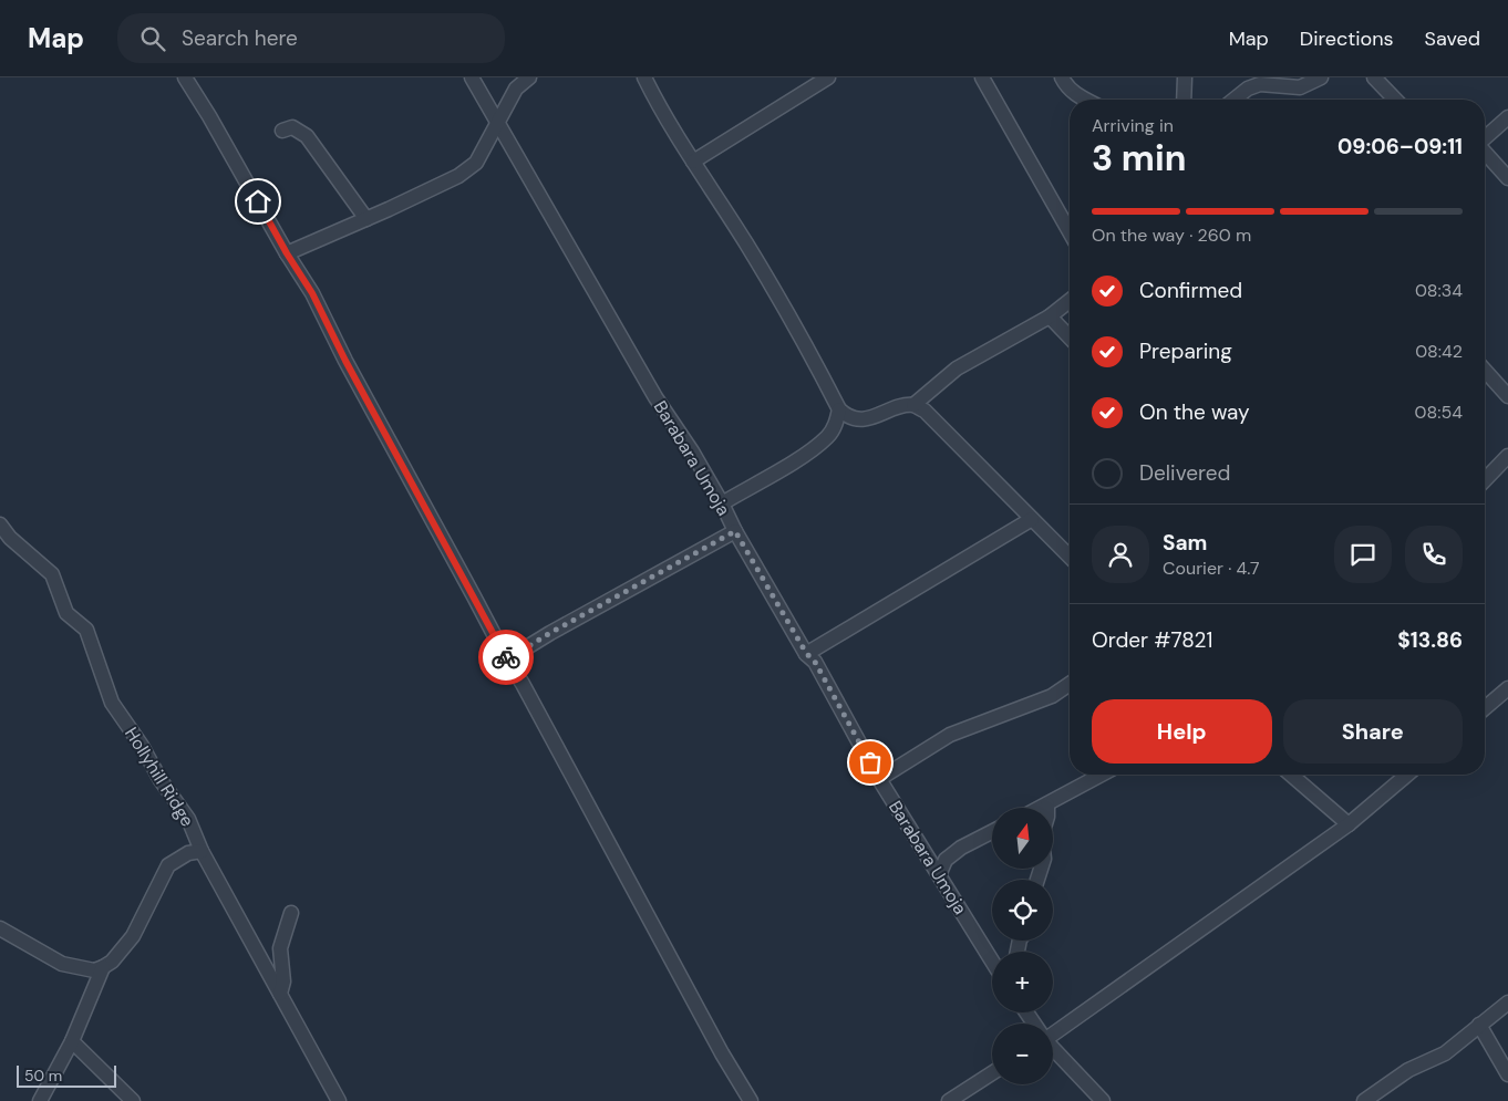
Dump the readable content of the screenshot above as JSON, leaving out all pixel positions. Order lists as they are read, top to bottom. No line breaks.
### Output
{"streets":{"street":["Barabara Umoja","Hollyhill Ridge"]},"scale_bar":"50 m","north":"top","page":{"header":"Map","search":"Search here","nav":["Map","Directions","Saved"],"heading":["3 min","Arriving in","09:06–09:11"],"panel":["Sam","Courier · 4.7","Order #7821","$13.86"],"bar":"On the way · 260 m","list":[["Confirmed","08:34"],["Preparing","08:42"],["On the way","08:54"],"Delivered"],"buttons":["Help","Share"],"map_buttons":["+","−"],"scale":"50 m"}}
